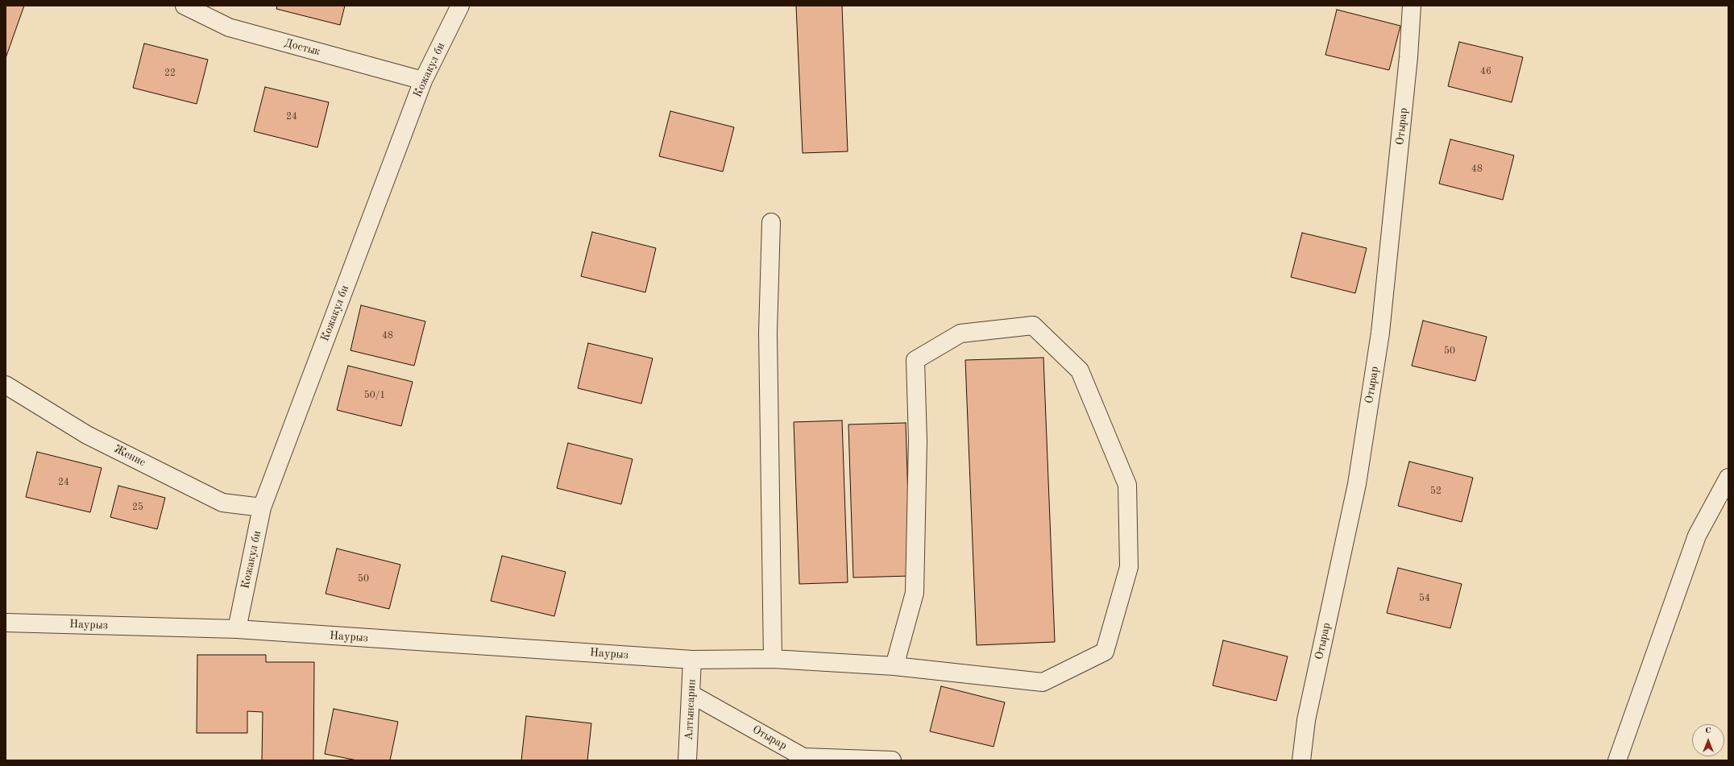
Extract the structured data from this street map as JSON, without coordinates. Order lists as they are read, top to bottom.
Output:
{
  "streets": {
    "street": [
      "Достык",
      "Кожакул би",
      "Отырар",
      "Женис",
      "Наурыз",
      "Алтынсарин"
    ]
  },
  "crossings": [
    ["Достык", "Кожакул би"],
    ["Кожакул би", "Женис"],
    ["Кожакул би", "Наурыз"],
    ["Отырар", "Алтынсарин"],
    ["Наурыз", "Алтынсарин"]
  ],
  "house_numbers": [
    "46",
    "22",
    "24",
    "48",
    "48",
    "50",
    "50/1",
    "24",
    "52",
    "25",
    "50",
    "54"
  ],
  "north": "top"
}
